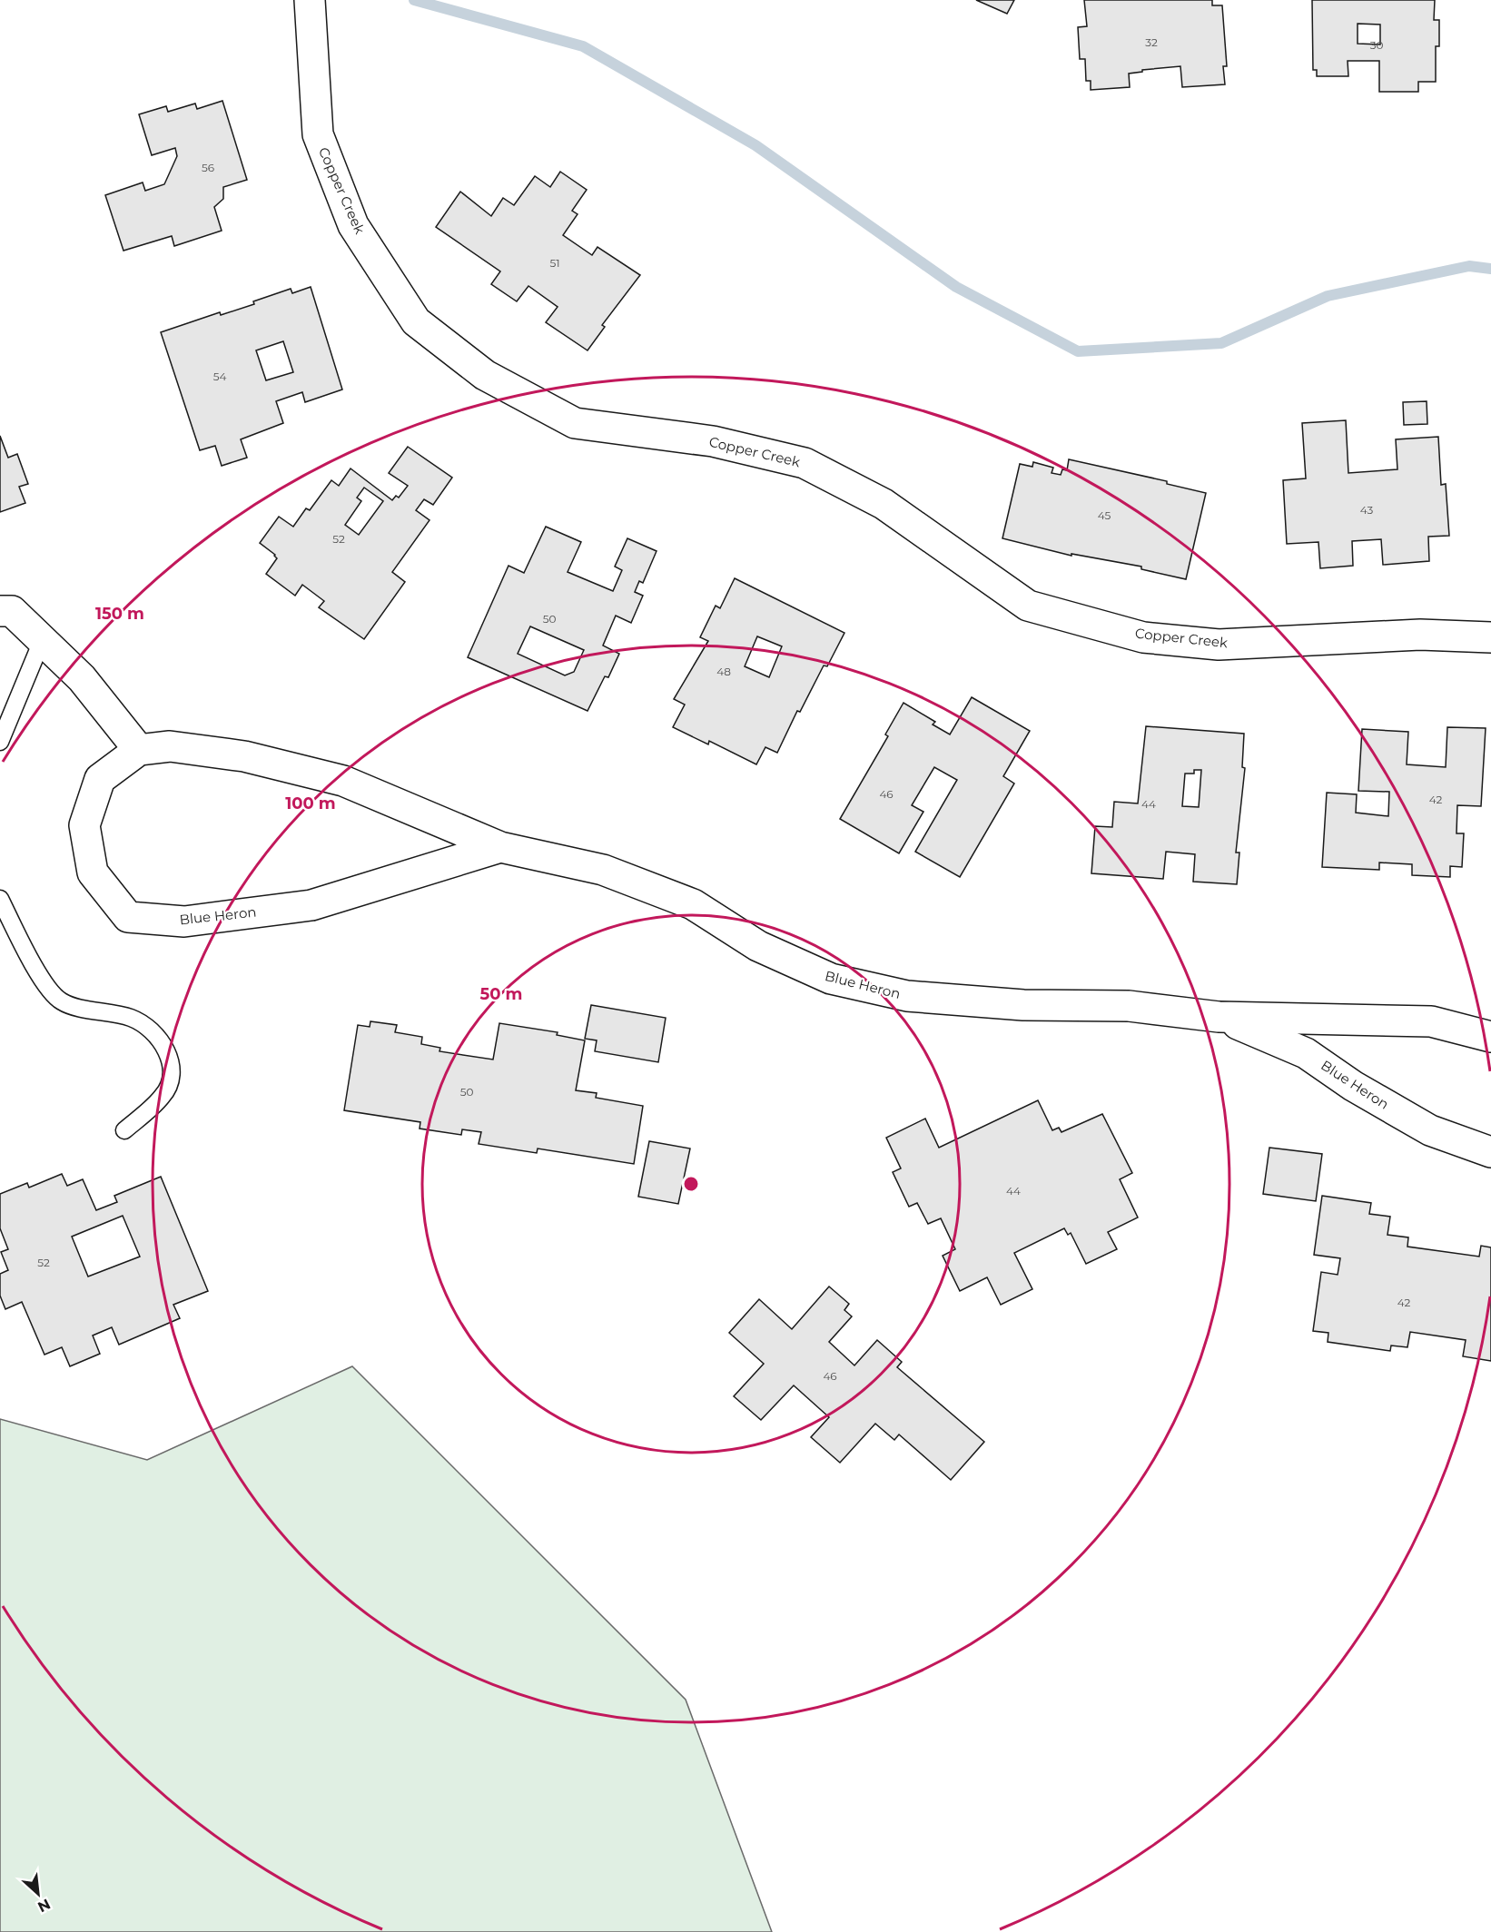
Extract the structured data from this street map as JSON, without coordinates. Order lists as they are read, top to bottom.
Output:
{
  "streets": {
    "street": ["Copper Creek", "Blue Heron"]
  },
  "house_numbers": [
    "32",
    "30",
    "56",
    "51",
    "54",
    "43",
    "45",
    "52",
    "50",
    "48",
    "46",
    "42",
    "44",
    "50",
    "44",
    "52",
    "42",
    "46"
  ],
  "north": "bottom right",
  "rings": ["150 m", "100 m", "50 m"]
}
